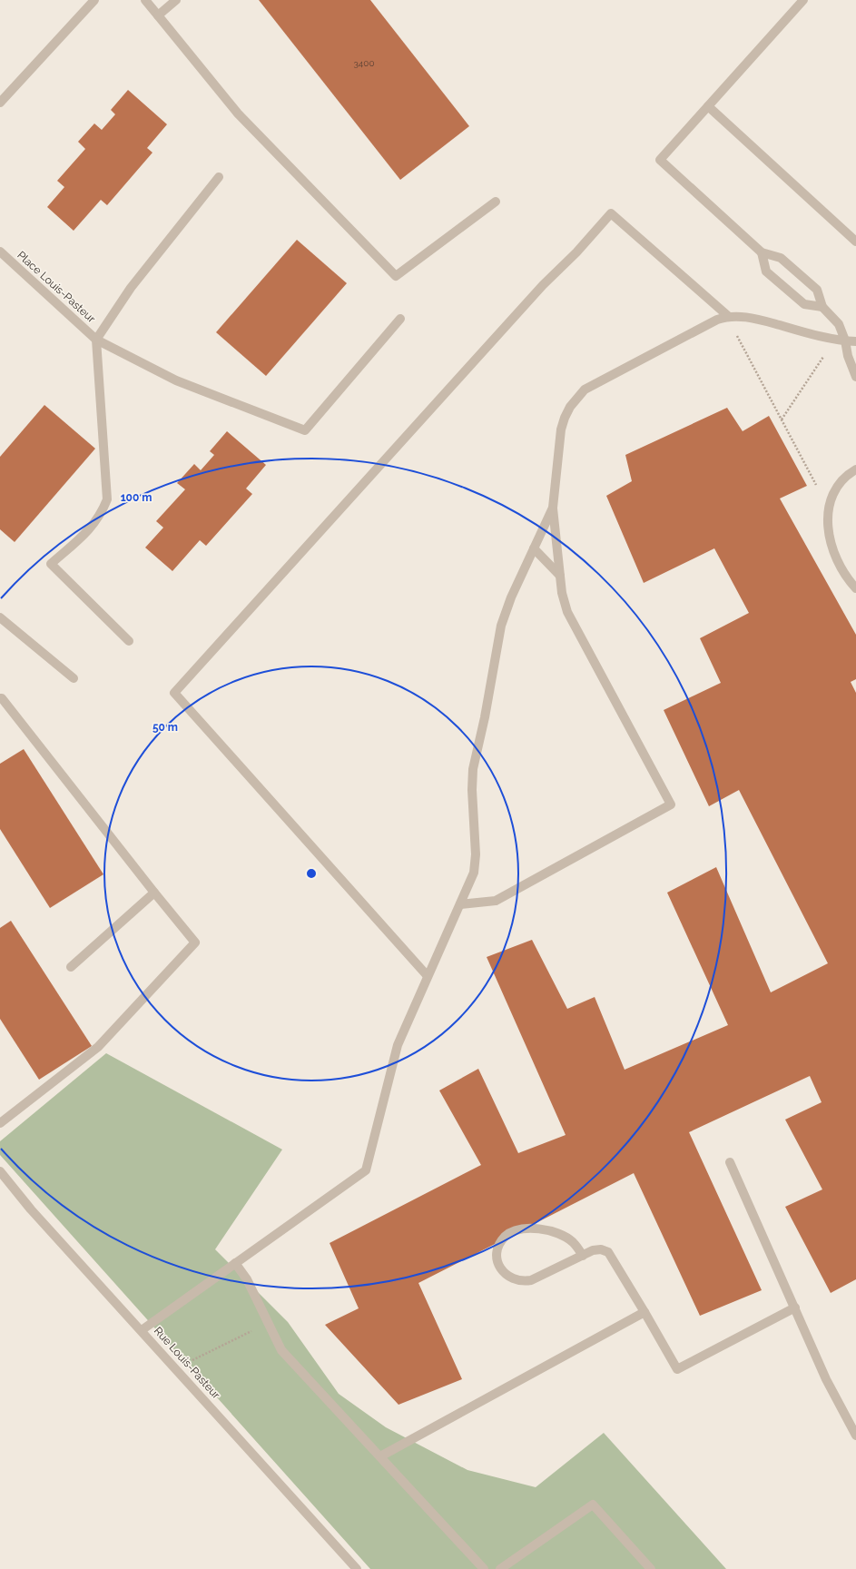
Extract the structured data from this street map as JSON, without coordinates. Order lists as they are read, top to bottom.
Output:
{
  "streets": {
    "street": ["Place Louis-Pasteur", "Rue Louis-Pasteur"]
  },
  "house_numbers": ["3400"],
  "rings": ["100 m", "50 m"]
}
